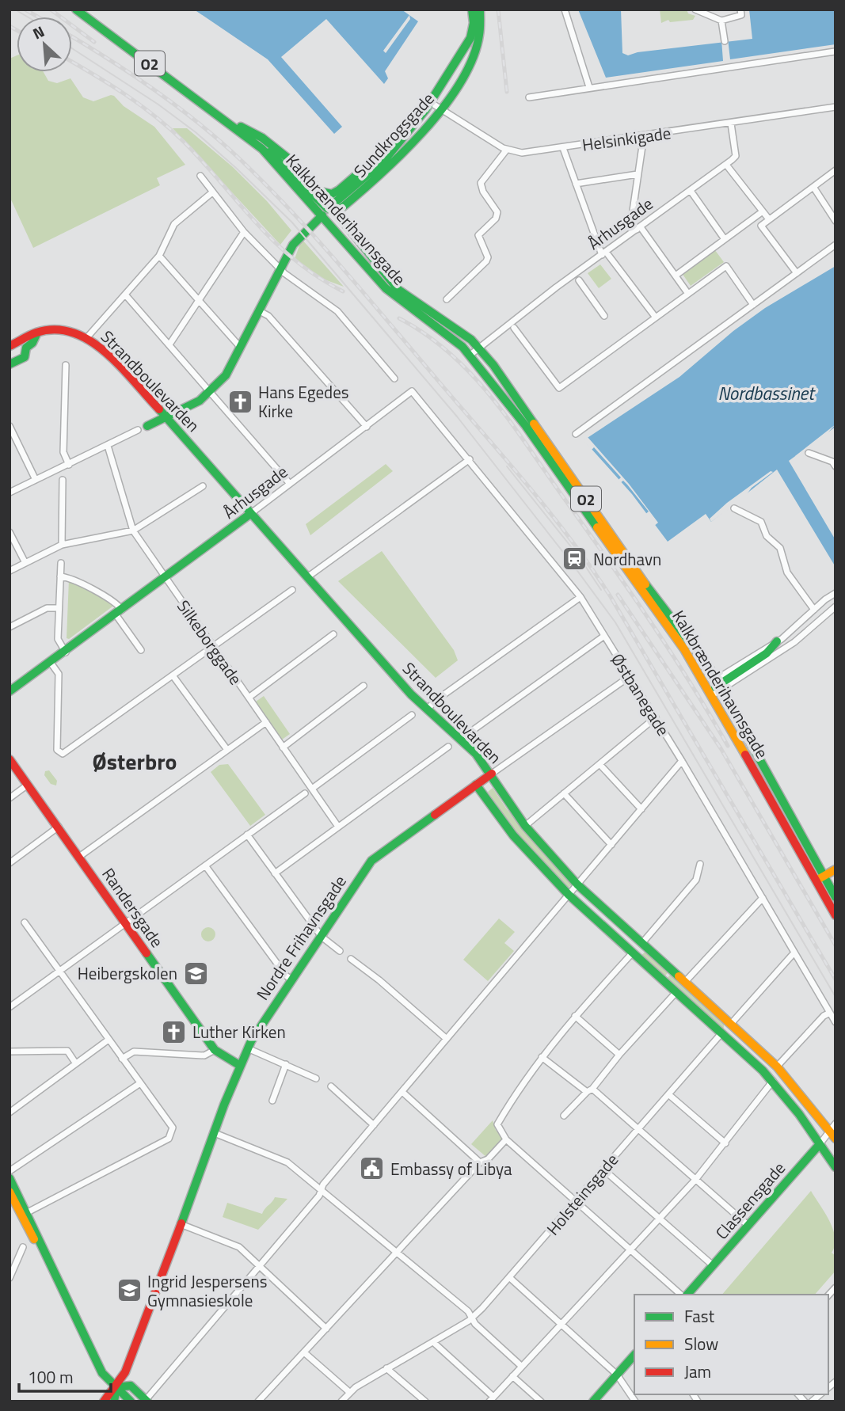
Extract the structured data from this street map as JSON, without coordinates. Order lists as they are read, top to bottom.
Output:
{
  "streets": {
    "street": [
      "O2",
      "Sundkrogsgade",
      "Helsinkigade",
      "Kalkbrænderihavnsgade",
      "Århusgade",
      "Strandboulevarden",
      "Silkeborggade",
      "Østbanegade",
      "Randersgade",
      "Nordre Frihavnsgade",
      "Holsteinsgade",
      "Classensgade"
    ]
  },
  "crossings": [
    ["Sundkrogsgade", "Helsinkigade"],
    ["Sundkrogsgade", "Kalkbrænderihavnsgade"],
    ["Kalkbrænderihavnsgade", "Århusgade"],
    ["Århusgade", "Strandboulevarden"],
    ["Århusgade", "Silkeborggade"],
    ["Århusgade", "Østbanegade"],
    ["Strandboulevarden", "Nordre Frihavnsgade"],
    ["Strandboulevarden", "Holsteinsgade"],
    ["Strandboulevarden", "Classensgade"],
    ["Østbanegade", "Nordre Frihavnsgade"],
    ["Randersgade", "Nordre Frihavnsgade"]
  ],
  "districts": ["Østerbro"],
  "water": ["Nordbassinet"],
  "places": {
    "church": ["Hans Egedes Kirke", "Luther Kirken"],
    "station": ["Nordhavn"],
    "school or university": ["Heibergskolen", "Ingrid Jespersens Gymnasieskole"],
    "public building": ["Embassy of Libya"]
  },
  "legend": ["Fast", "Slow", "Jam"],
  "scale_bar": "100 m",
  "north": "top left"
}
